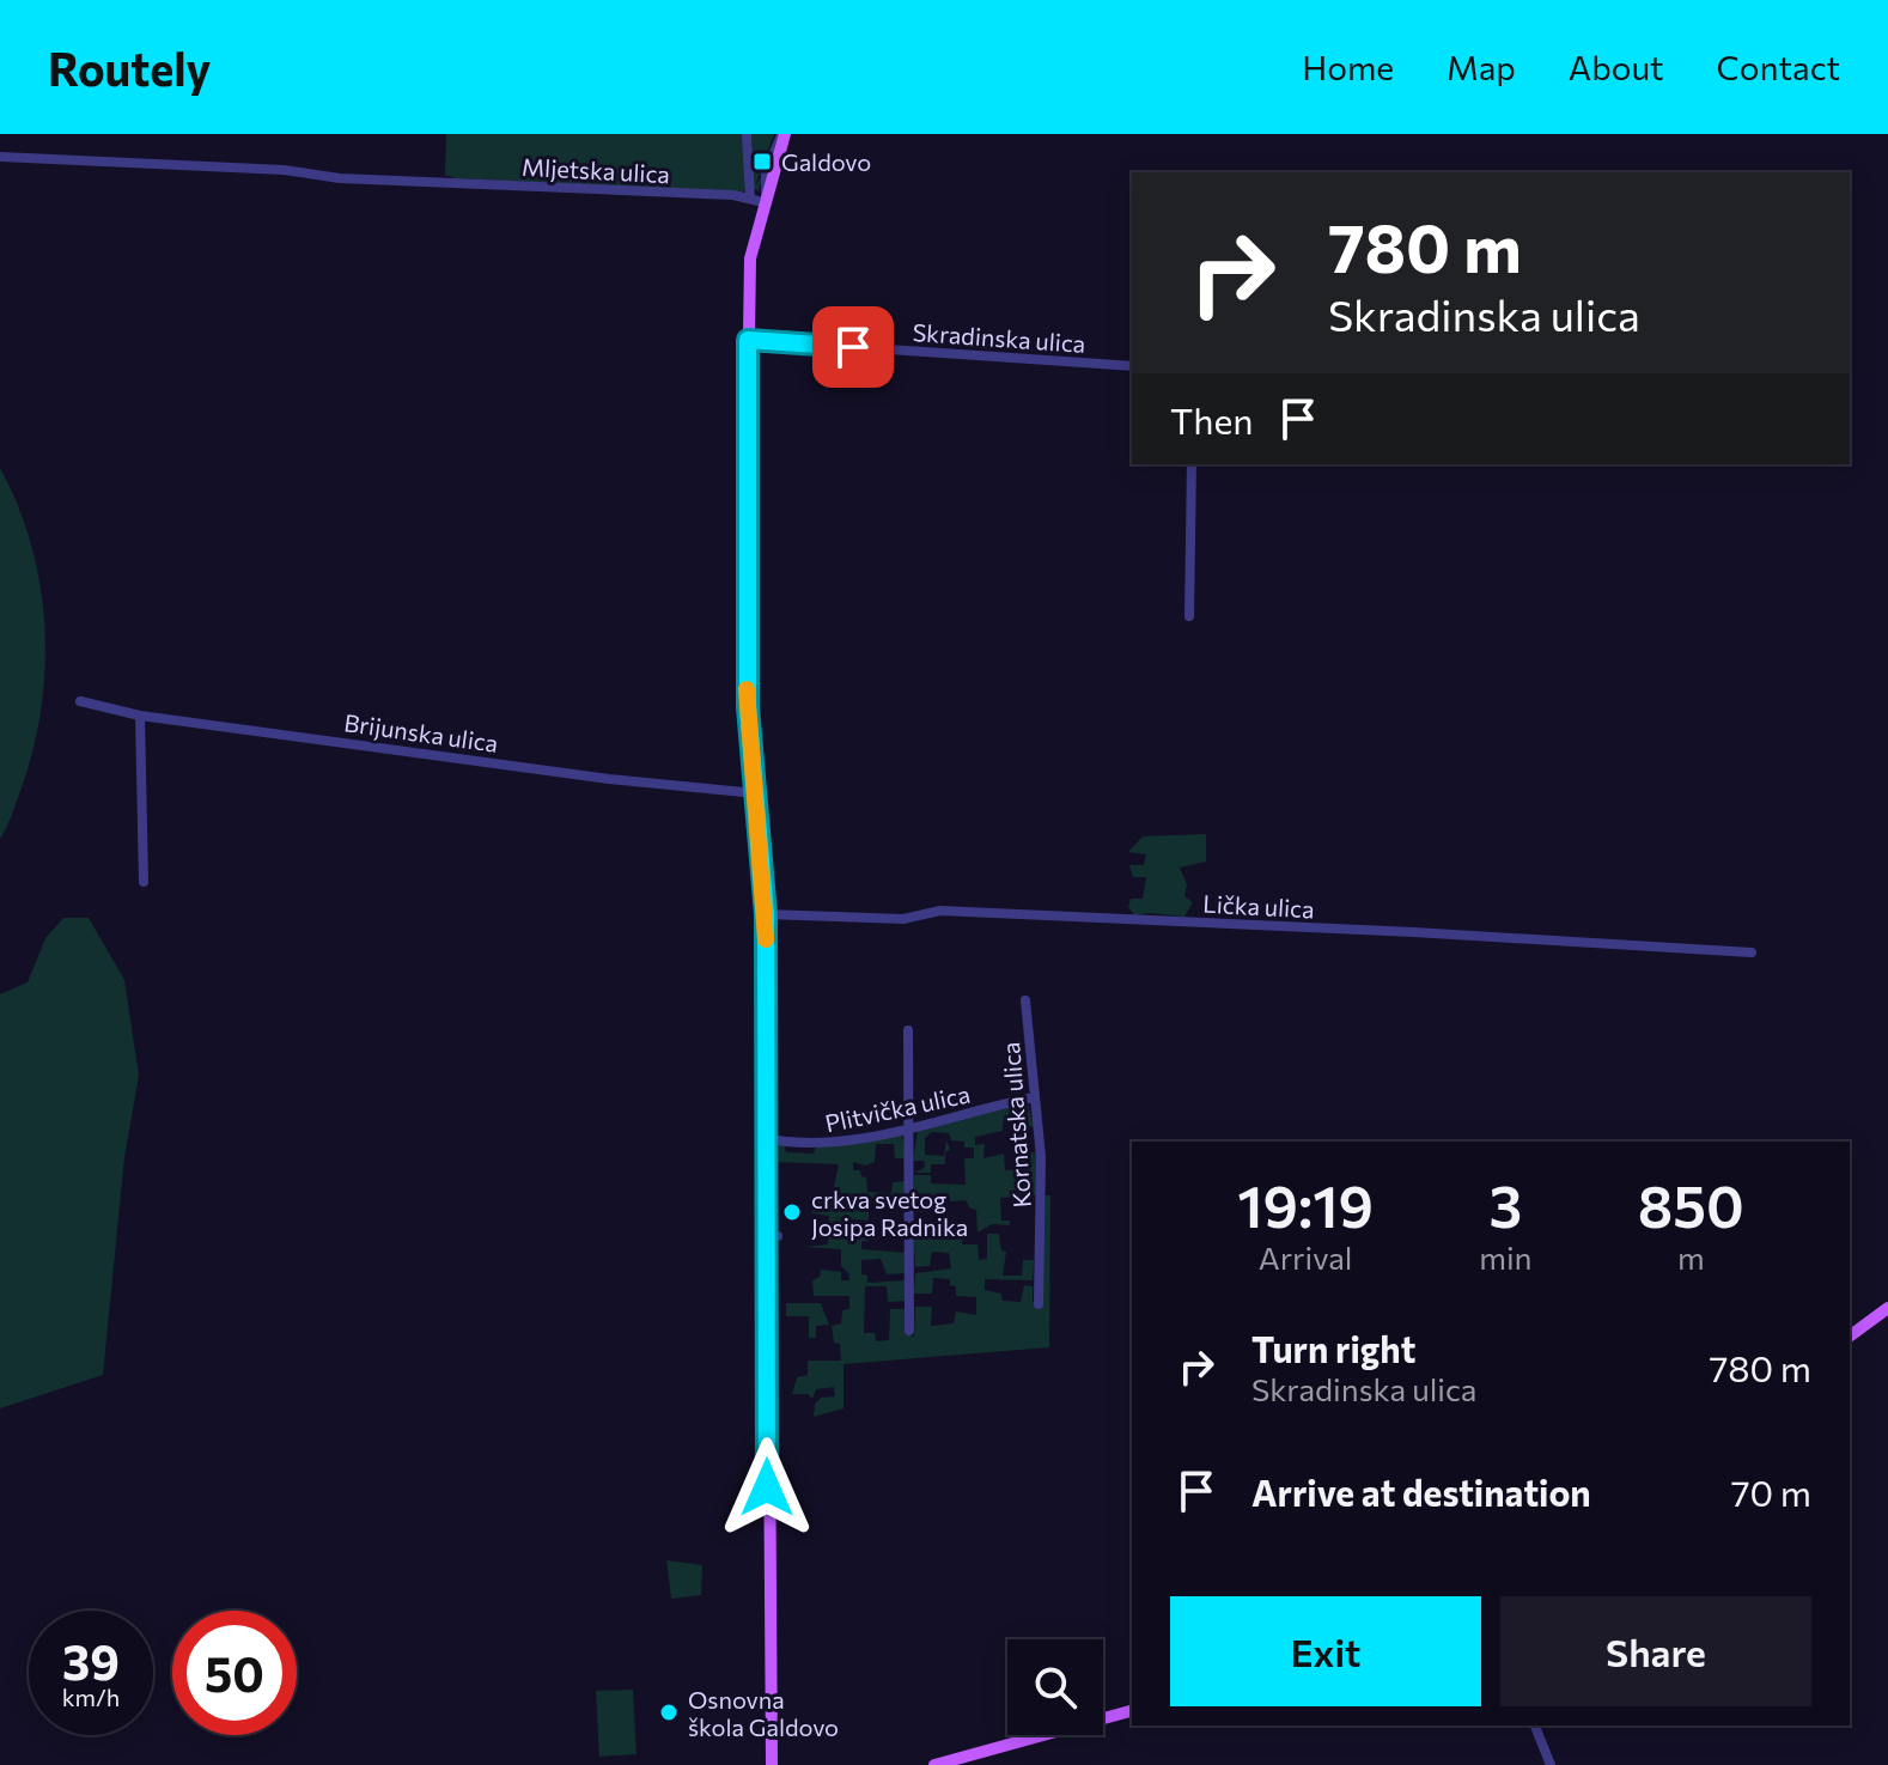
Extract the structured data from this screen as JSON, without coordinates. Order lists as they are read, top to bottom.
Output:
{
  "streets": {
    "street": [
      "Mljetska ulica",
      "Skradinska ulica",
      "Brijunska ulica",
      "Lička ulica",
      "Plitvička ulica",
      "Kornatska ulica"
    ]
  },
  "crossings": [
    ["Plitvička ulica", "Kornatska ulica"]
  ],
  "places": {
    "transit": ["Galdovo"],
    "other": ["crkva svetog Josipa Radnika", "Osnovna škola Galdovo"]
  },
  "page": {
    "header": "Routely",
    "nav": [
      "Home",
      "Map",
      "About",
      "Contact"
    ],
    "turn": ["780 m", "Skradinska ulica"],
    "then": "Then",
    "eta": [
      "19:19",
      "Arrival",
      "3",
      "min",
      "850",
      "m"
    ],
    "list": [
      {
        "name": "Turn right",
        "note": "Skradinska ulica",
        "value": "780 m"
      },
      {
        "name": "Arrive at destination",
        "value": "70 m"
      }
    ],
    "buttons": ["Exit", "Share"],
    "speed": "39 km/h",
    "limit": "50"
  }
}
